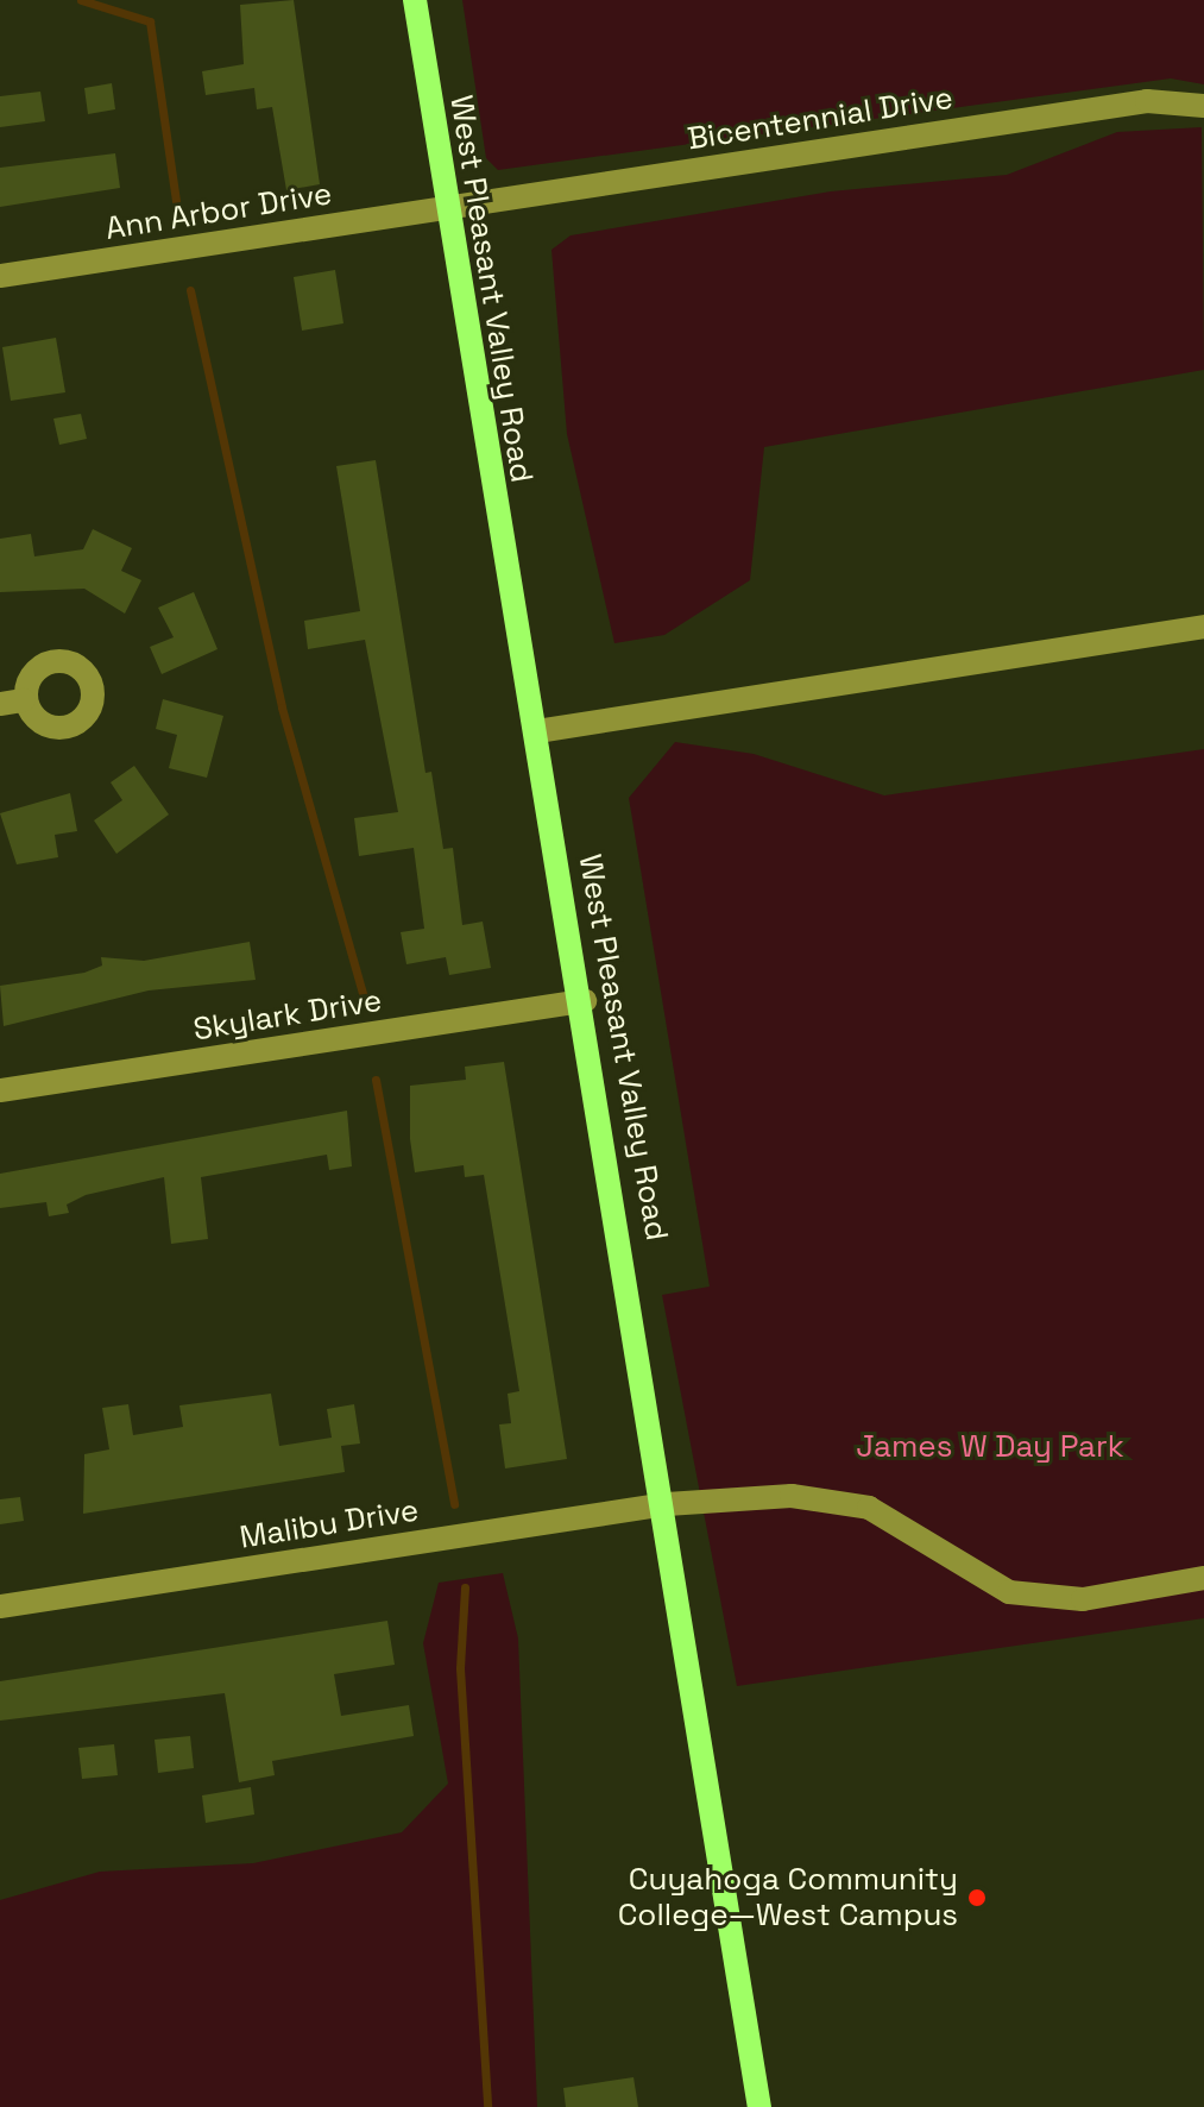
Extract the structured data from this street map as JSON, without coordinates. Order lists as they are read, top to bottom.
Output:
{
  "streets": {
    "main road": ["West Pleasant Valley Road"],
    "street": [
      "Bicentennial Drive",
      "Ann Arbor Drive",
      "Skylark Drive",
      "Malibu Drive"
    ]
  },
  "crossings": [
    ["Bicentennial Drive", "Ann Arbor Drive"],
    ["Bicentennial Drive", "West Pleasant Valley Road"],
    ["Ann Arbor Drive", "West Pleasant Valley Road"],
    ["West Pleasant Valley Road", "Skylark Drive"],
    ["West Pleasant Valley Road", "Malibu Drive"]
  ],
  "parks": ["James W Day Park"],
  "places": ["Cuyahoga Community College—West Campus"]
}
